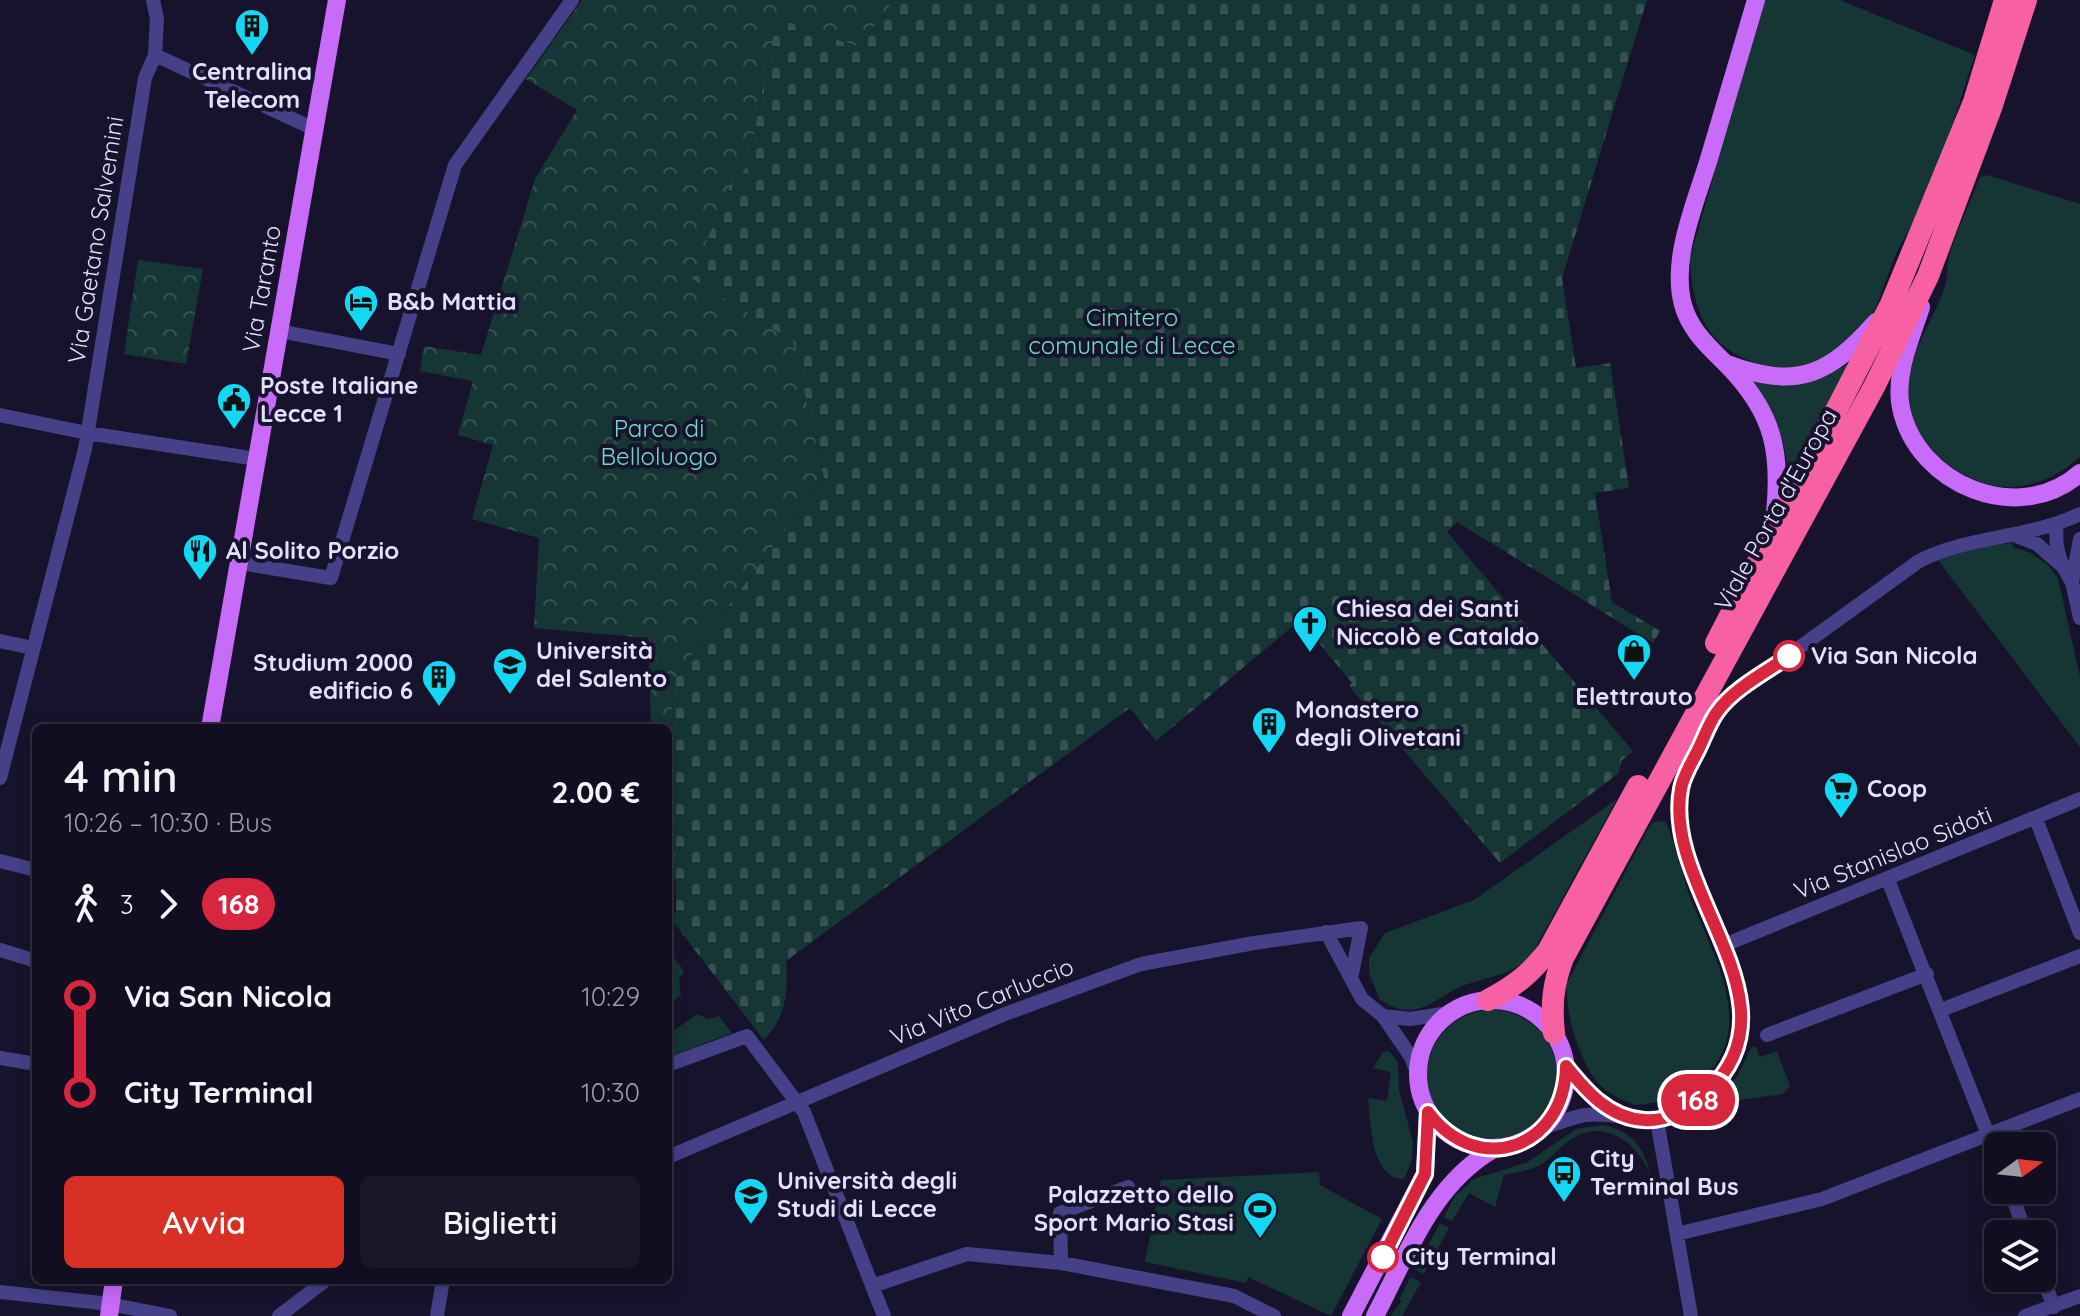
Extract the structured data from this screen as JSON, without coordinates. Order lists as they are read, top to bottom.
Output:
{
  "streets": {
    "highway": ["Viale Porta d'Europa"],
    "main road": ["Via Taranto"],
    "street": ["Via Gaetano Salvemini", "Via Stanislao Sidoti", "Via Vito Carluccio"]
  },
  "parks": ["Cimitero comunale di Lecce", "Parco di Belloluogo"],
  "places": {
    "building": ["Centralina Telecom", "Studium 2000 edificio 6", "Monastero degli Olivetani"],
    "hotel": ["B&b Mattia"],
    "public building": ["Poste Italiane Lecce 1"],
    "restaurant": ["Al Solito Porzio"],
    "church": ["Chiesa dei Santi Niccolò e Cataldo"],
    "other": ["Via San Nicola", "City Terminal"],
    "shop": ["Elettrauto"],
    "school or university": ["Università del Salento", "Università degli Studi di Lecce"],
    "supermarket": ["Coop"],
    "bus stop": ["City Terminal Bus"],
    "sports": ["Palazzetto dello Sport Mario Stasi"]
  },
  "lines": ["bus line 168"],
  "north": "right",
  "page": {
    "on_map": "168",
    "heading": ["4 min", "10:26 – 10:30 · Bus", "2.00 €"],
    "legs": ["3", "168"],
    "list": [
      {
        "name": "Via San Nicola",
        "value": "10:29"
      },
      {
        "name": "City Terminal",
        "value": "10:30"
      }
    ],
    "buttons": ["Avvia", "Biglietti"]
  }
}
